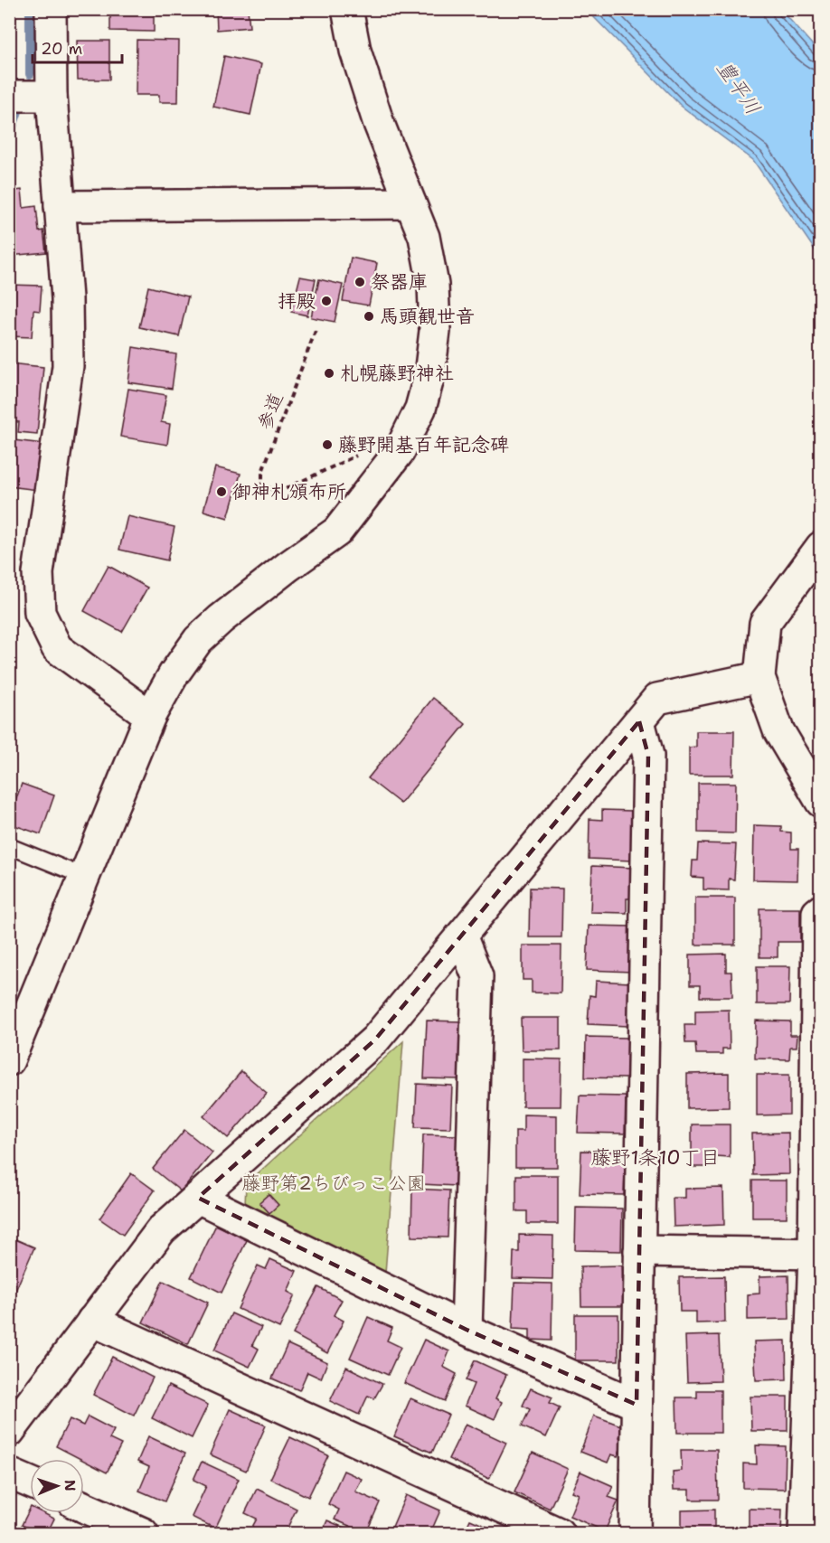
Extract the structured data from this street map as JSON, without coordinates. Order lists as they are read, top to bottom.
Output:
{
  "streets": {
    "path": ["参道"]
  },
  "districts": ["藤野1条10丁目"],
  "water": ["豊平川"],
  "parks": ["藤野第2ちびっこ公園"],
  "places": [
    "祭器庫",
    "拝殿",
    "馬頭観世音",
    "札幌藤野神社",
    "藤野開基百年記念碑",
    "御神札頒布所"
  ],
  "scale_bar": "20 m",
  "north": "right"
}
